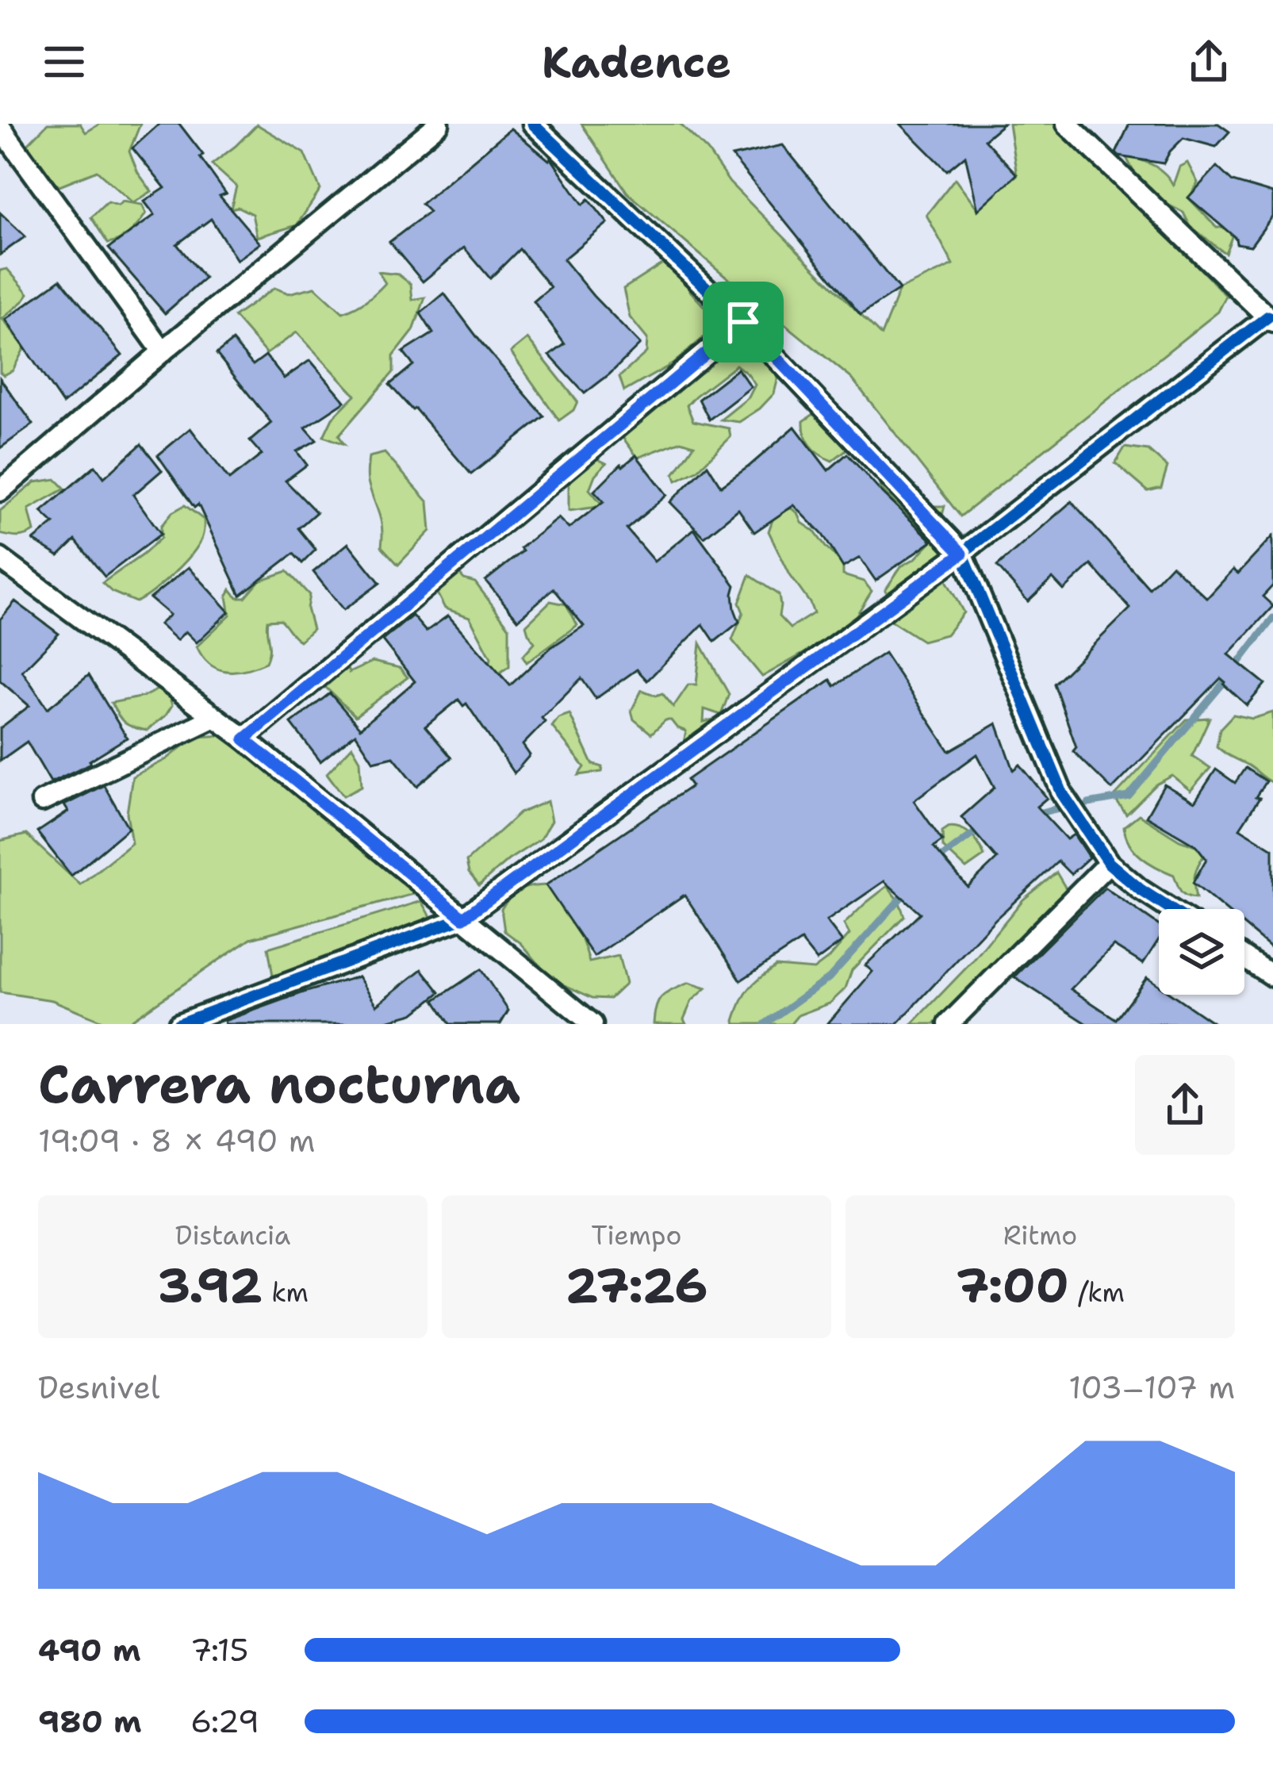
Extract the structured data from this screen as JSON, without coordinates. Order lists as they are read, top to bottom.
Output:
{
  "page": {
    "header": "Kadence",
    "heading": ["Carrera nocturna", "19:09 · 8 × 490 m"],
    "stats": [
      ["Distancia", "3.92 km"],
      ["Tiempo", "27:26"],
      ["Ritmo", "7:00 /km"]
    ],
    "chart": ["Desnivel", "103–107 m"],
    "list": [
      {
        "name": "490 m",
        "note": "7:15"
      },
      {
        "name": "980 m",
        "note": "6:29"
      }
    ]
  }
}
